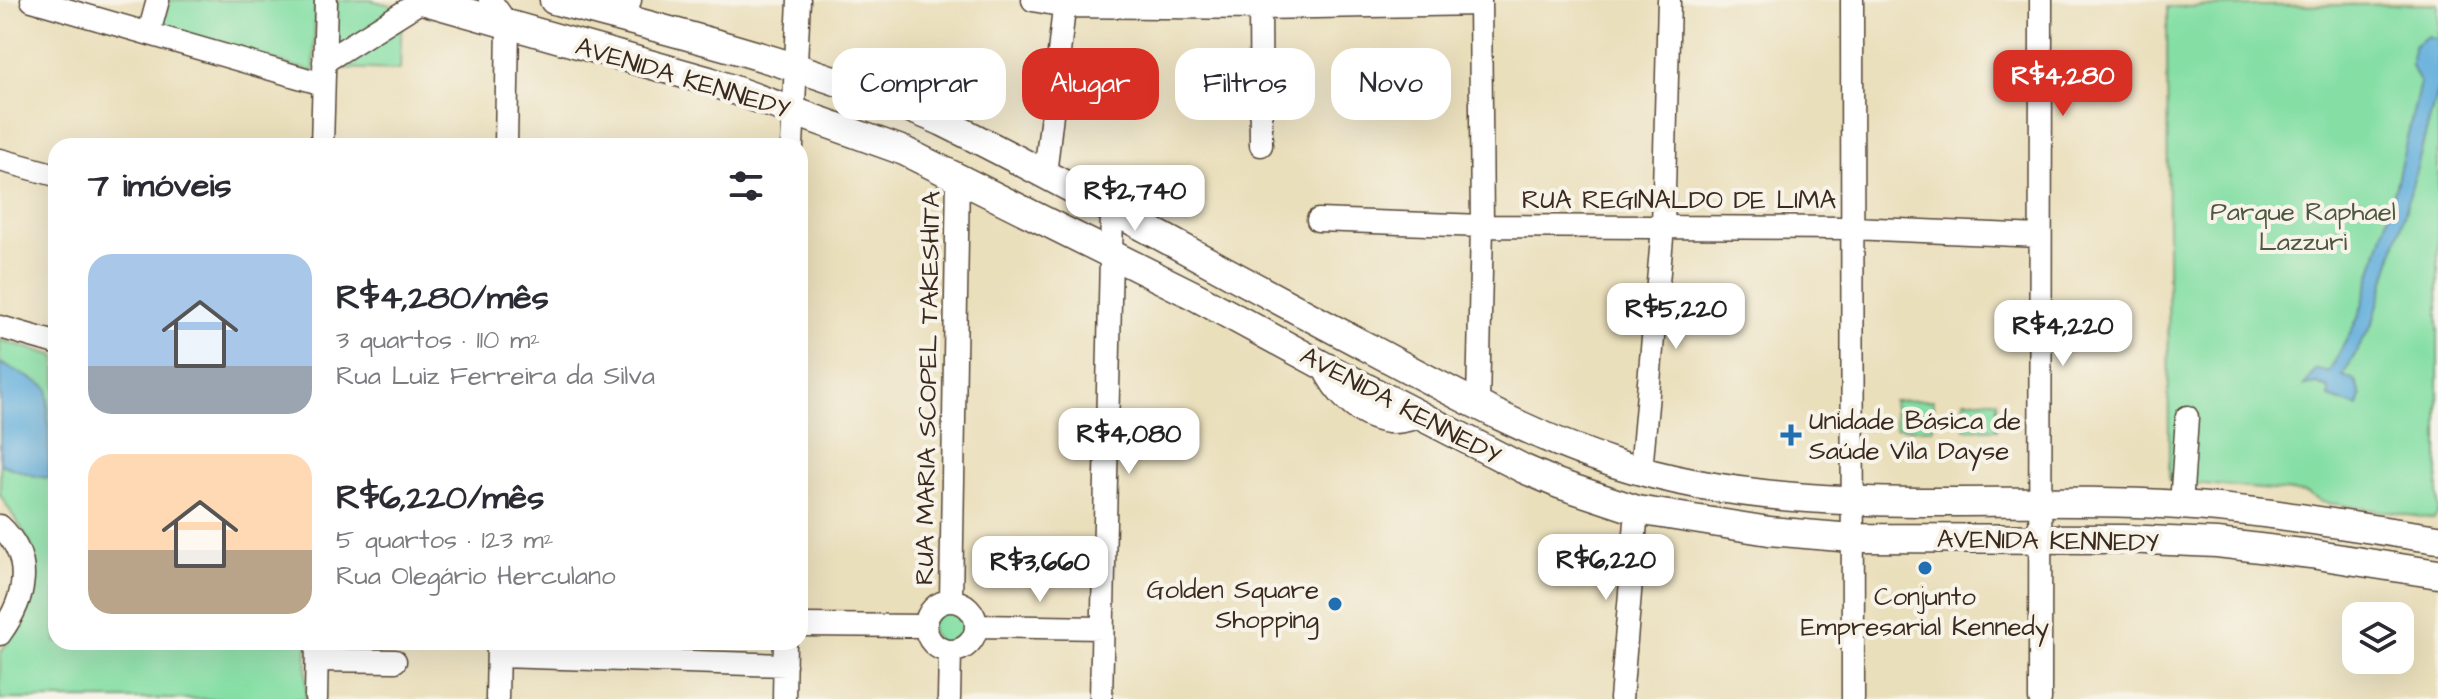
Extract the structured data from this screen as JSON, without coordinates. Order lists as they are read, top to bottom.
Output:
{
  "streets": {
    "main road": ["AVENIDA KENNEDY"],
    "street": ["RUA REGINALDO DE LIMA", "RUA MARIA SCOPEL TAKESHITA"]
  },
  "crossings": [
    ["AVENIDA KENNEDY", "RUA MARIA SCOPEL TAKESHITA"]
  ],
  "parks": ["Parque Raphael Lazzuri"],
  "places": {
    "health": ["Unidade Básica de Saúde Vila Dayse"],
    "other": ["Conjunto Empresarial Kennedy", "Golden Square Shopping"]
  },
  "page": {
    "chip": [
      "Comprar",
      "Alugar",
      "Filtros",
      "Novo"
    ],
    "price": [
      "R$4,280",
      "R$2,740",
      "R$5,220",
      "R$4,220",
      "R$4,080",
      "R$6,220",
      "R$3,660"
    ],
    "heading": "7 imóveis",
    "list": [
      {
        "name": "R$4,280/mês",
        "note": "3 quartos · 110 m² · Rua Luiz Ferreira da Silva"
      },
      {
        "name": "R$6,220/mês",
        "note": "5 quartos · 123 m² · Rua Olegário Herculano"
      }
    ]
  }
}
